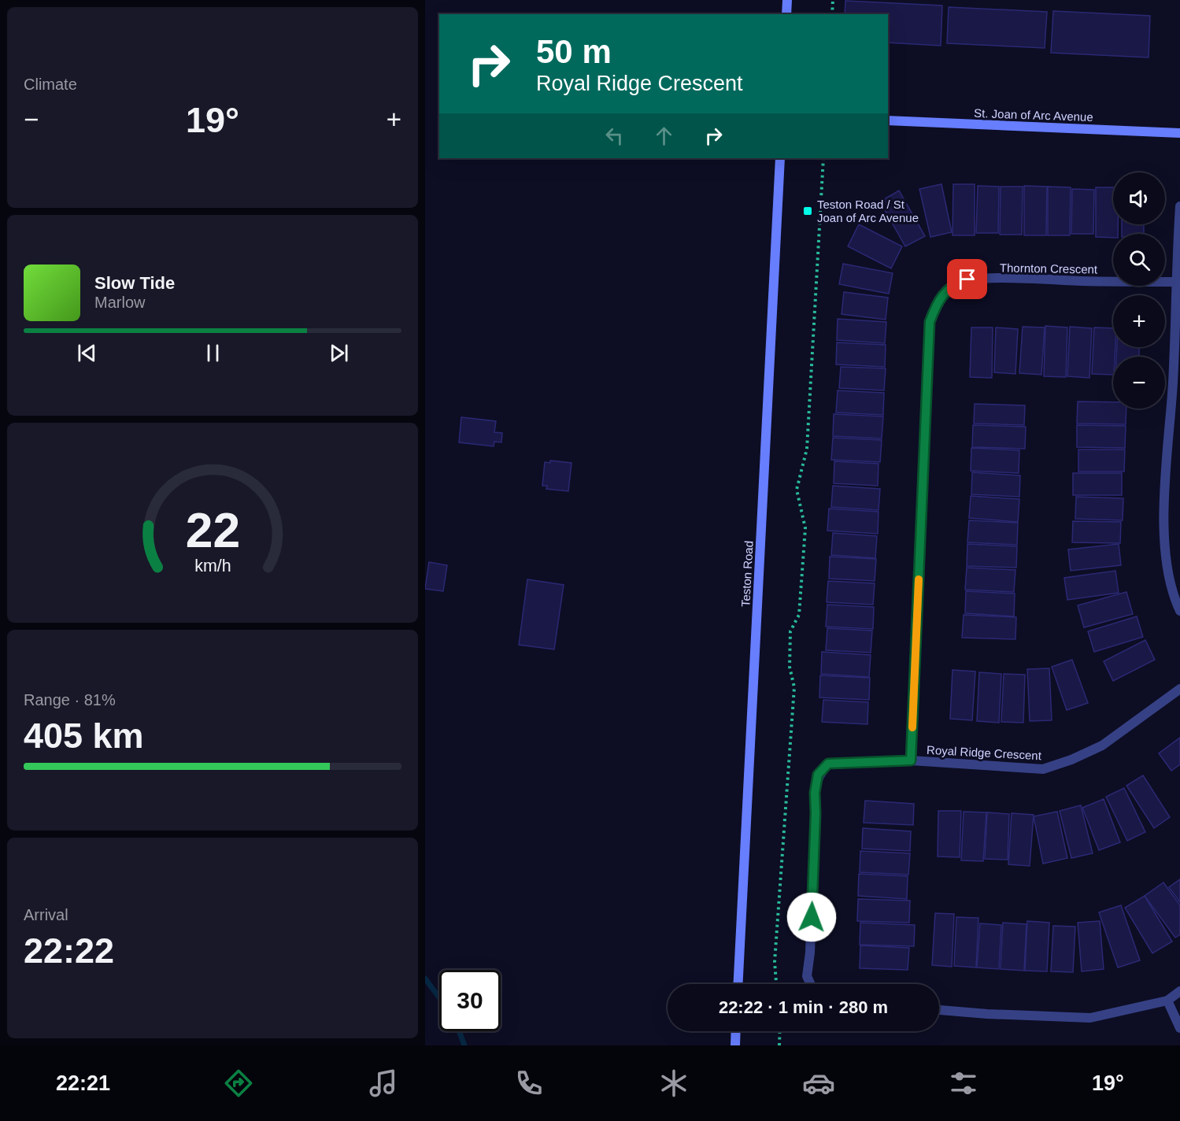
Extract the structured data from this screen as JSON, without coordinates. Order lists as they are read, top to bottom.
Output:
{
  "streets": {
    "main road": ["St. Joan of Arc Avenue", "Teston Road"],
    "street": ["Thornton Crescent", "Royal Ridge Crescent"]
  },
  "crossings": [
    ["Thornton Crescent", "Royal Ridge Crescent"]
  ],
  "places": {
    "transit": ["Teston Road / St Joan of Arc Avenue"]
  },
  "page": {
    "tile": [
      "Climate",
      ["Range · 81%", "405 km"],
      ["Arrival", "22:22"]
    ],
    "turn": ["50 m", "Royal Ridge Crescent"],
    "heat": ["−", "19°", "+"],
    "map_buttons": ["+", "−"],
    "song": ["Slow Tide", "Marlow"],
    "limit": "30",
    "trip": "22:22 · 1 min · 280 m",
    "tabs": ["22:21", "19°"],
    "gauge": ["22", "km/h"]
  }
}
